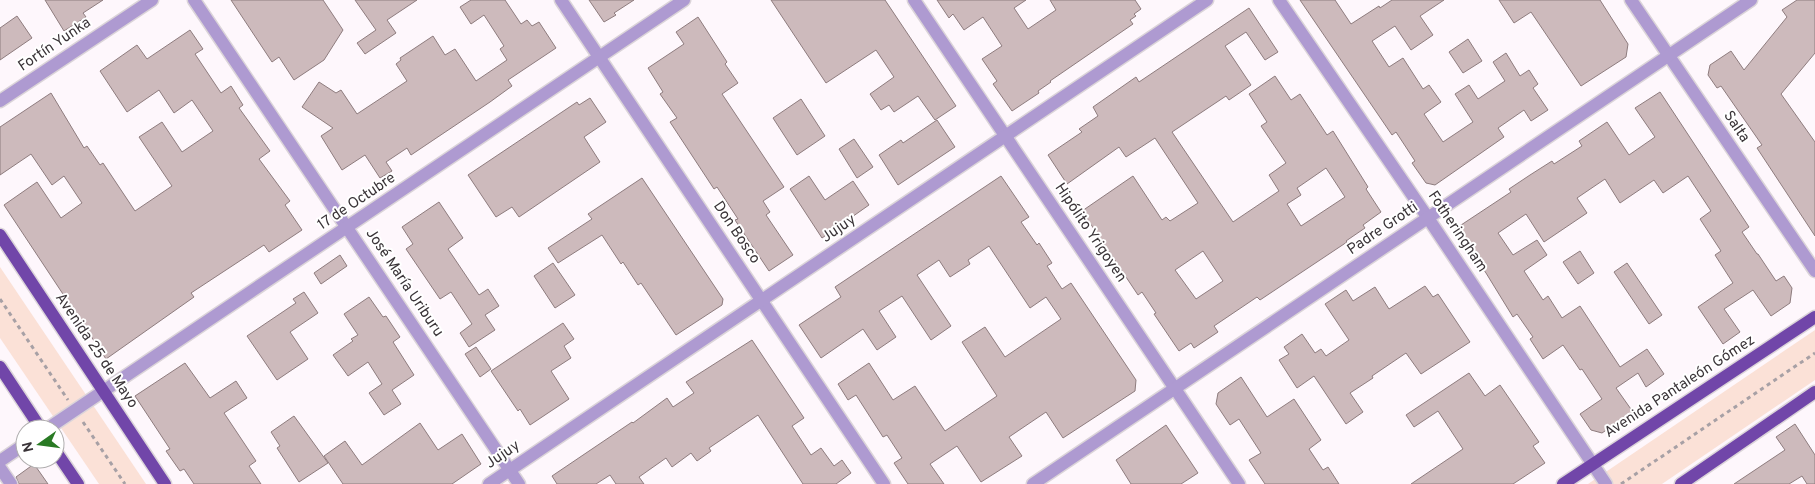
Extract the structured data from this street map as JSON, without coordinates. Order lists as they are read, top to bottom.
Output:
{
  "streets": {
    "main road": ["Avenida 25 de Mayo", "Avenida Pantaleón Gómez"],
    "street": [
      "Fortín Yunka",
      "Salta",
      "17 de Octubre",
      "Jujuy",
      "Padre Grotti",
      "Fotheringham",
      "Don Bosco",
      "Hipólito Yrigoyen",
      "José María Uriburu"
    ]
  },
  "crossings": [
    ["Salta", "Padre Grotti"],
    ["17 de Octubre", "Don Bosco"],
    ["17 de Octubre", "José María Uriburu"],
    ["17 de Octubre", "Avenida 25 de Mayo"],
    ["Jujuy", "Don Bosco"],
    ["Jujuy", "Hipólito Yrigoyen"],
    ["Jujuy", "José María Uriburu"],
    ["Padre Grotti", "Fotheringham"],
    ["Padre Grotti", "Hipólito Yrigoyen"],
    ["Fotheringham", "Avenida Pantaleón Gómez"]
  ],
  "north": "left"
}
